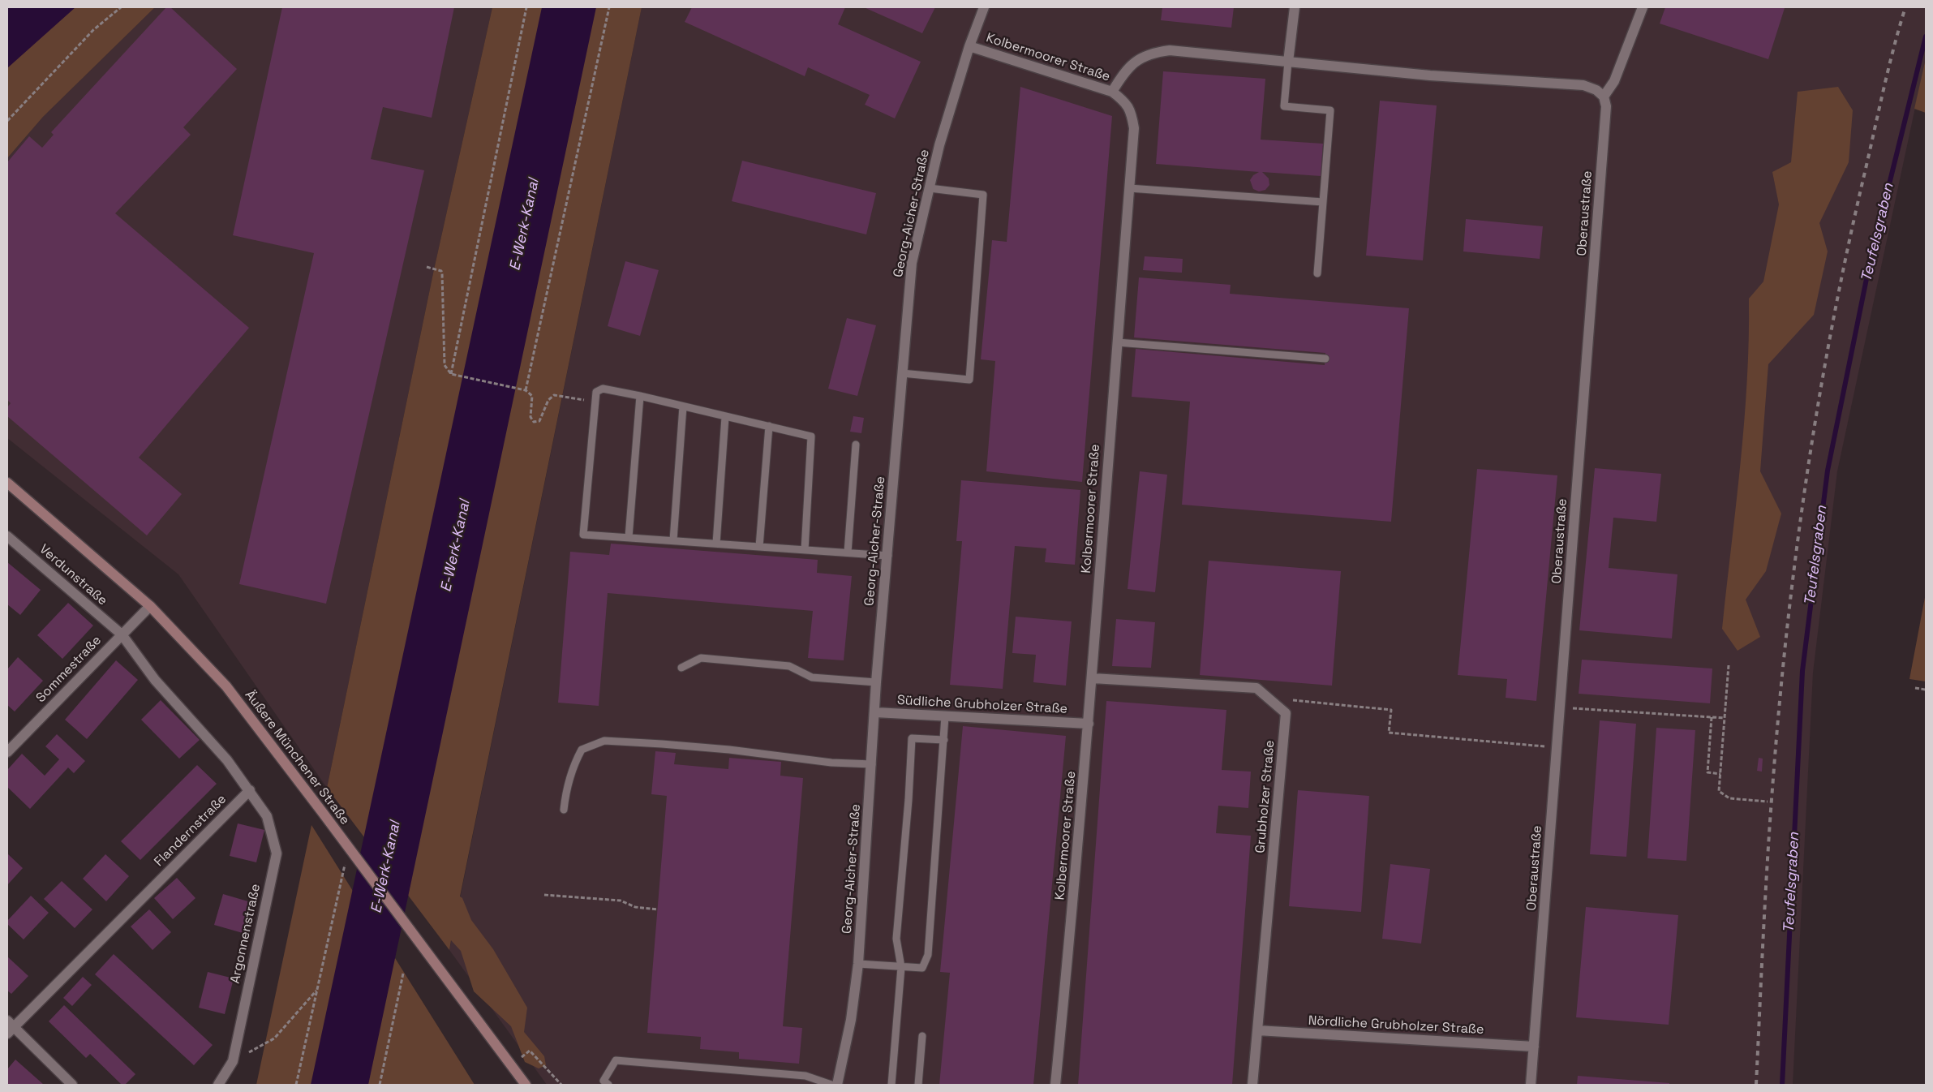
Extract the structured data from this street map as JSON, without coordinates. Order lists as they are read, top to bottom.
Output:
{
  "streets": {
    "main road": ["Äußere Münchener Straße"],
    "street": [
      "Kolbermoorer Straße",
      "Georg-Aicher-Straße",
      "Oberaustraße",
      "Verdunstraße",
      "Sommestraße",
      "Südliche Grubholzer Straße",
      "Grubholzer Straße",
      "Flandernstraße",
      "Argonnenstraße",
      "Nördliche Grubholzer Straße"
    ]
  },
  "crossings": [
    ["Kolbermoorer Straße", "Georg-Aicher-Straße"],
    ["Kolbermoorer Straße", "Südliche Grubholzer Straße"],
    ["Kolbermoorer Straße", "Grubholzer Straße"],
    ["Georg-Aicher-Straße", "Südliche Grubholzer Straße"],
    ["Oberaustraße", "Nördliche Grubholzer Straße"],
    ["Verdunstraße", "Sommestraße"],
    ["Sommestraße", "Äußere Münchener Straße"],
    ["Grubholzer Straße", "Nördliche Grubholzer Straße"],
    ["Flandernstraße", "Argonnenstraße"]
  ],
  "water": ["E-Werk-Kanal", "Teufelsgraben"]
}
